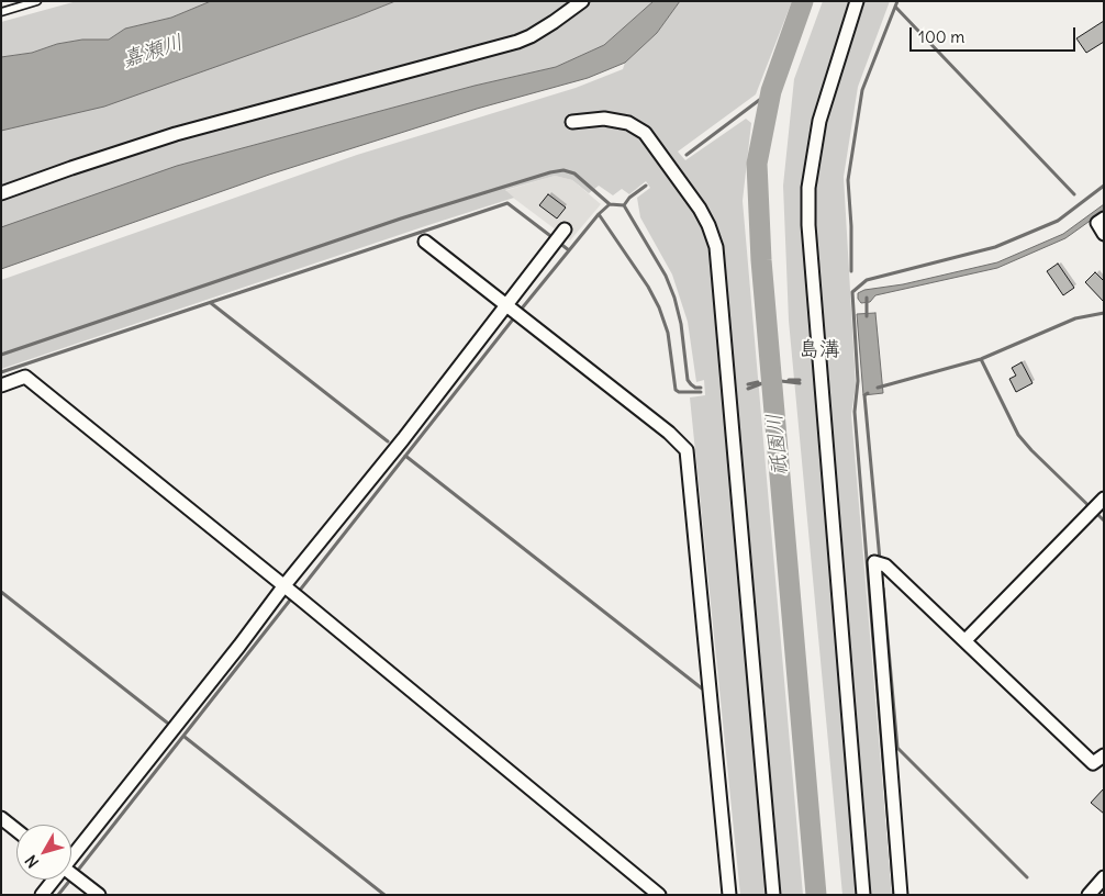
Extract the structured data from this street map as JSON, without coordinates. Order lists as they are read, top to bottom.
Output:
{
  "districts": ["島溝"],
  "water": ["嘉瀬川", "祇園川"],
  "scale_bar": "100 m",
  "north": "bottom left"
}
